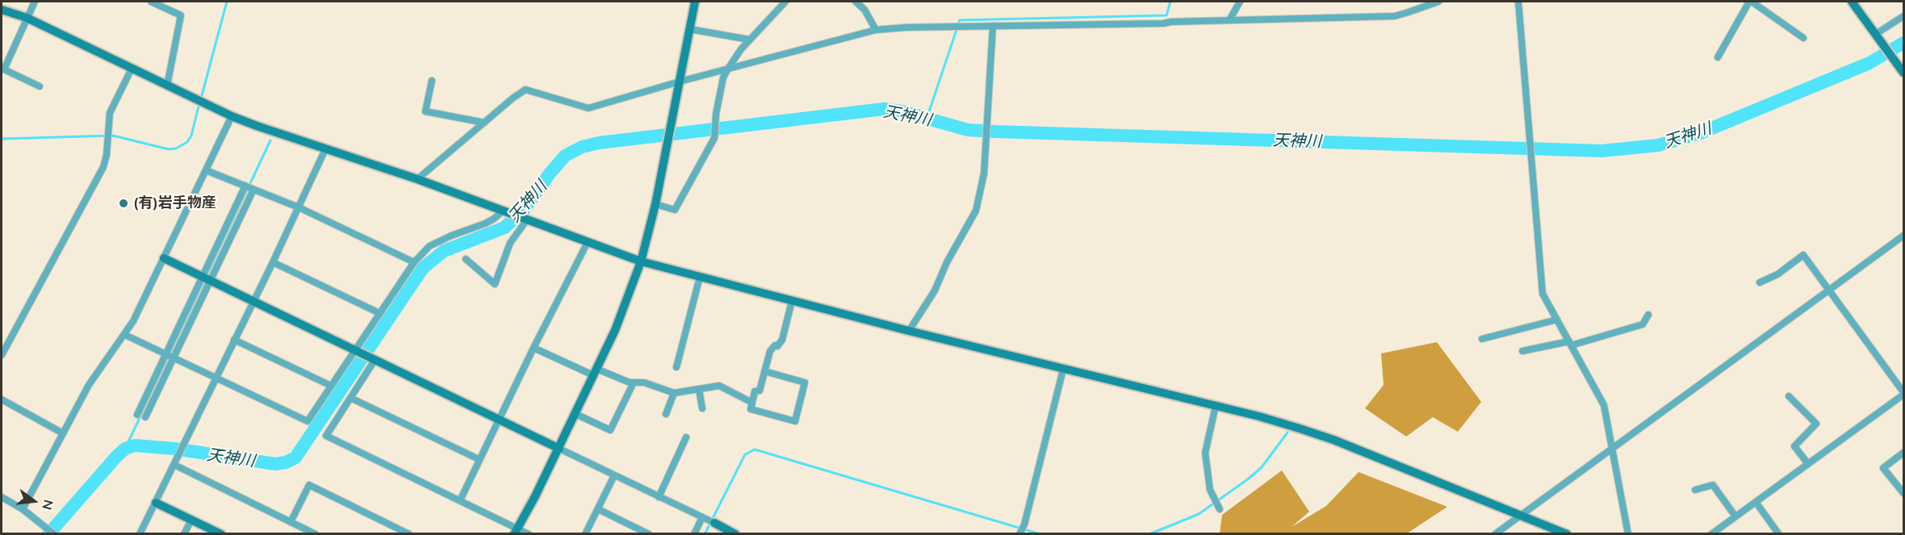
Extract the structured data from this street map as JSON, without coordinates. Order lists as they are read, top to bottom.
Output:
{
  "water": ["天神川"],
  "places": ["(有)岩手物産"],
  "north": "right"
}
